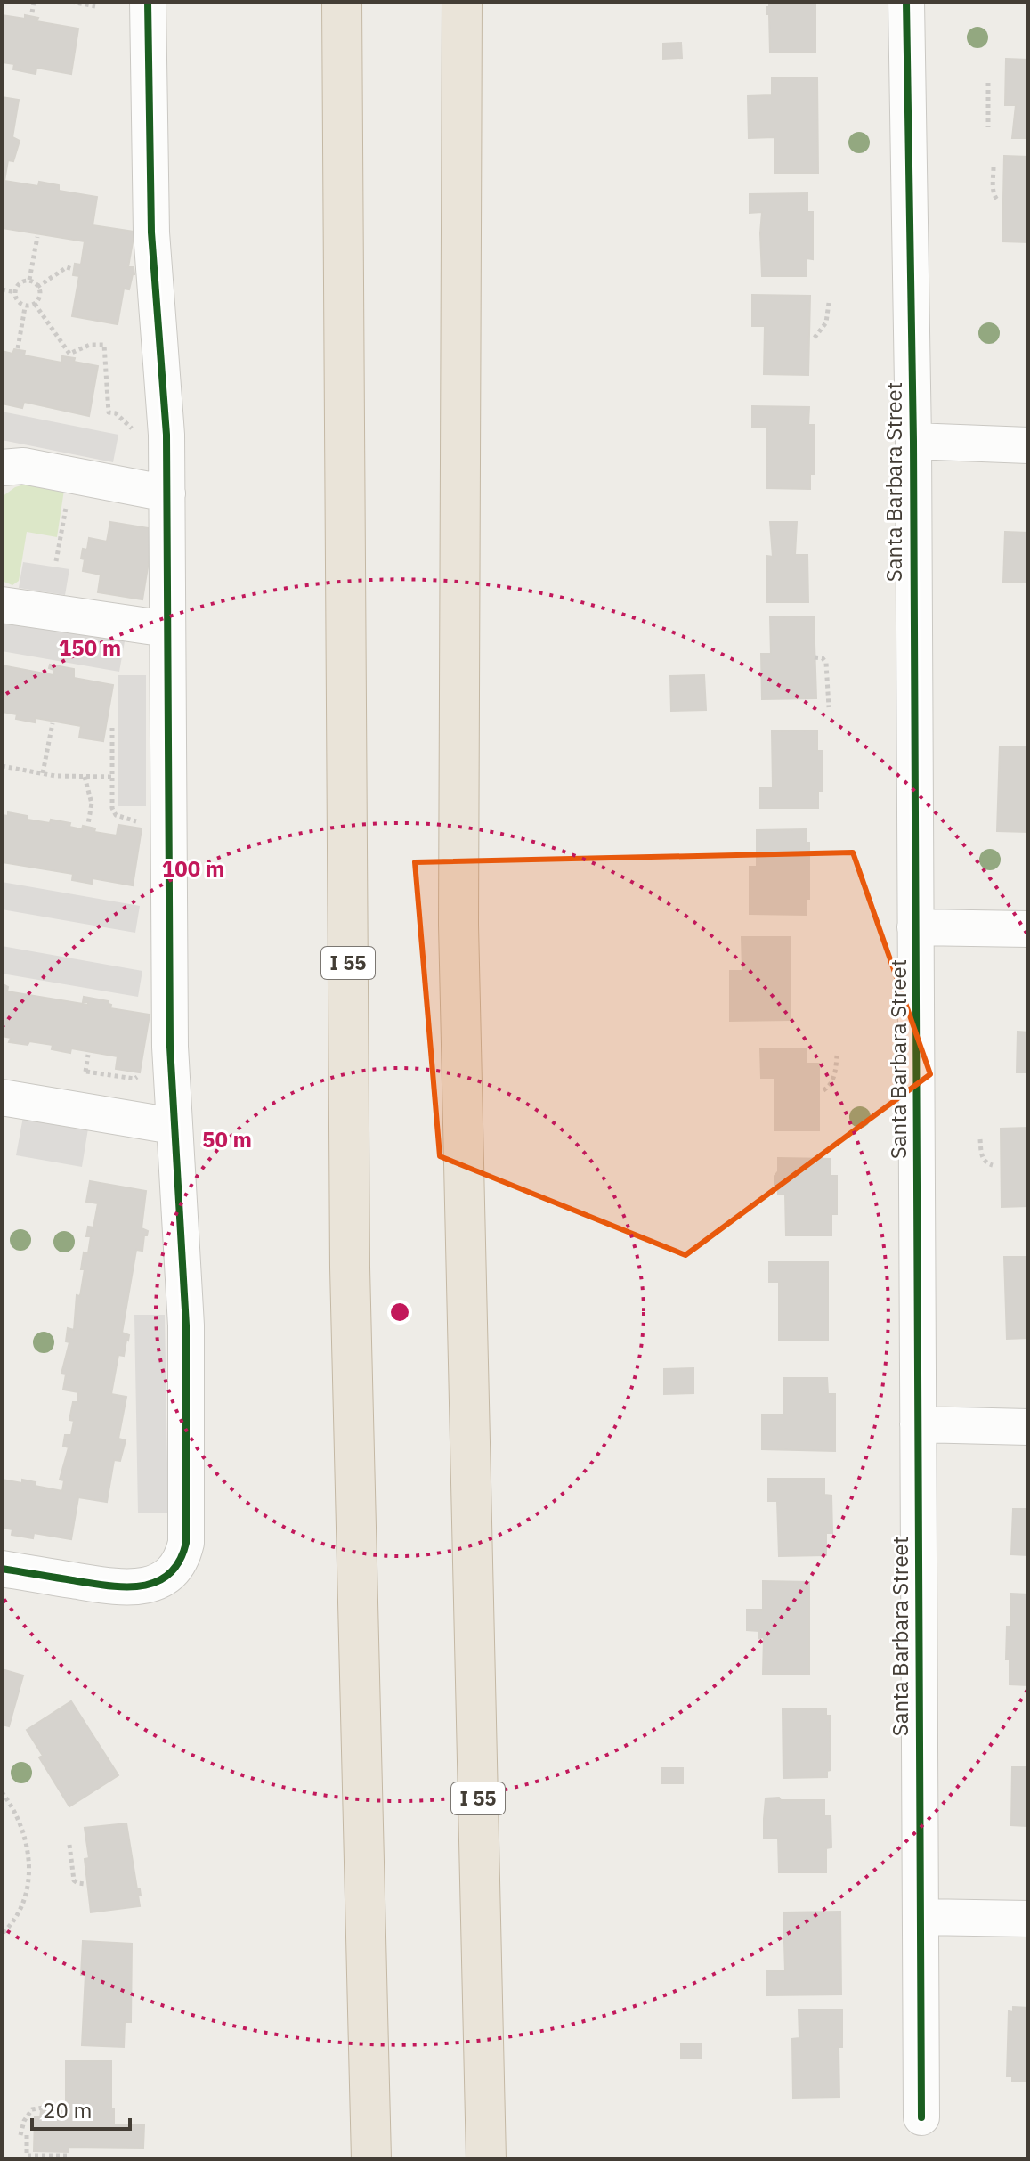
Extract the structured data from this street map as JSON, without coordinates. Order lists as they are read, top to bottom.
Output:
{
  "streets": {
    "highway": ["I 55"],
    "street": ["Santa Barbara Street"]
  },
  "scale_bar": "20 m",
  "rings": ["150 m", "100 m", "50 m"]
}
